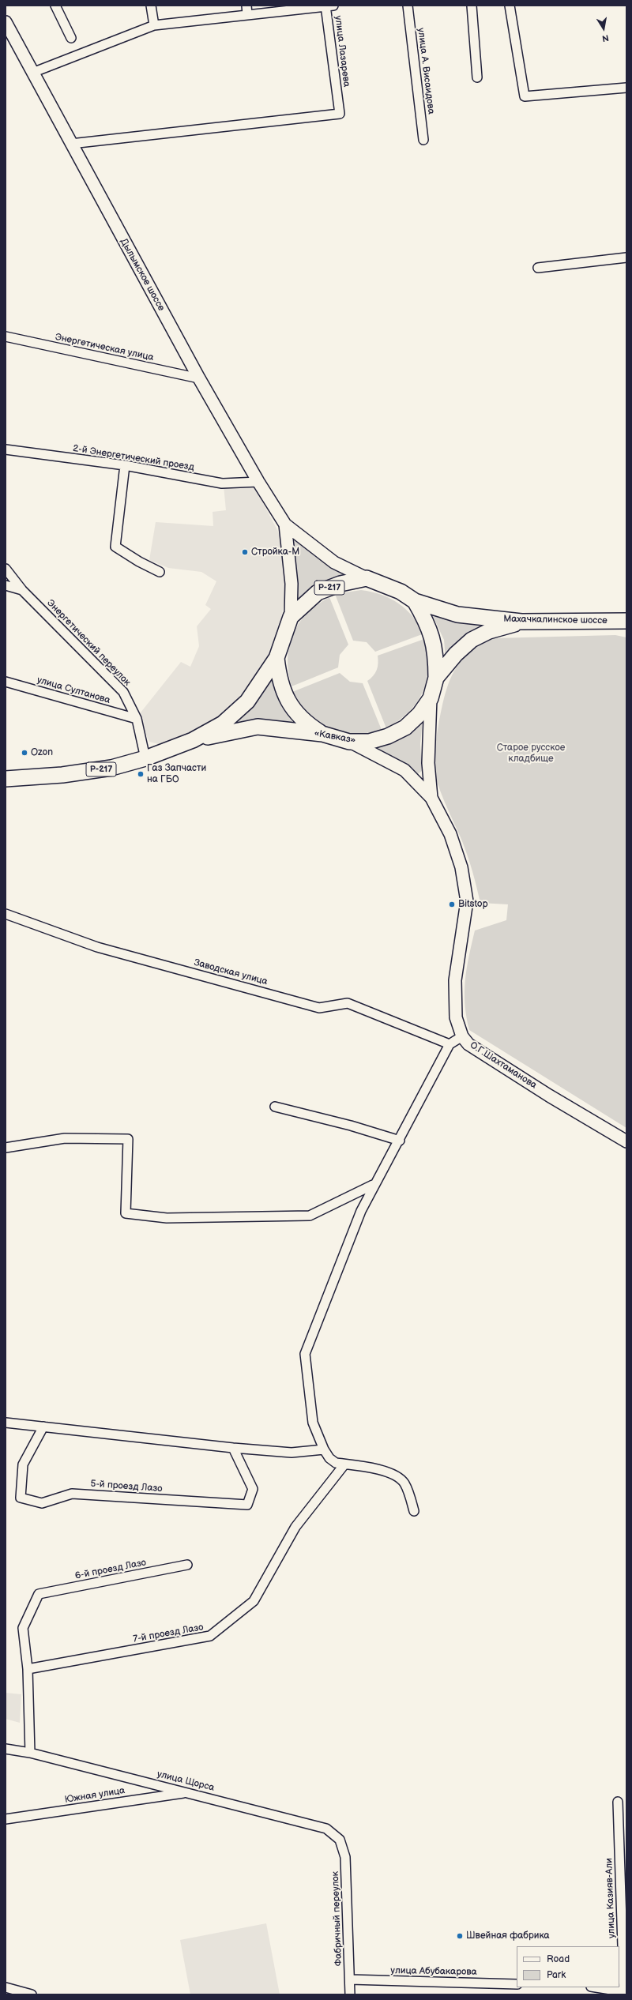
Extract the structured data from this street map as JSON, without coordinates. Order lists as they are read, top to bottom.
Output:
{
  "streets": {
    "highway": ["Р-217", "Махачкалинское шоссе", "«Кавказ»"],
    "main road": ["Дылымское шоссе", "О.Г.Шахтаманова"],
    "street": [
      "улица Лазарева",
      "улица А. Висаидова",
      "Энергетическая улица",
      "2-й Энергетический проезд",
      "Энергетический переулок",
      "улица Султанова",
      "Заводская улица",
      "5-й проезд Лазо",
      "6-й проезд Лазо",
      "7-й проезд Лазо",
      "улица Щорса",
      "Южная улица",
      "улица Казияв-Али",
      "Фабричный переулок",
      "улица Абубакарова"
    ]
  },
  "crossings": [
    ["улица Лазарева", "Дылымское шоссе"],
    ["Дылымское шоссе", "Энергетическая улица"],
    ["Дылымское шоссе", "2-й Энергетический проезд"],
    ["Дылымское шоссе", "Р-217"],
    ["Р-217", "Махачкалинское шоссе"],
    ["Р-217", "Энергетический переулок"],
    ["Р-217", "«Кавказ»"],
    ["Р-217", "О.Г.Шахтаманова"],
    ["Махачкалинское шоссе", "«Кавказ»"],
    ["Энергетический переулок", "улица Султанова"],
    ["6-й проезд Лазо", "7-й проезд Лазо"],
    ["улица Щорса", "Южная улица"],
    ["улица Щорса", "Фабричный переулок"],
    ["Фабричный переулок", "улица Абубакарова"]
  ],
  "parks": ["Старое русское кладбище"],
  "places": [
    "Стройка-М",
    "Ozon",
    "Газ Запчасти на ГБО",
    "Bitstop",
    "Швейная фабрика"
  ],
  "legend": ["Road", "Park"],
  "north": "bottom"
}
